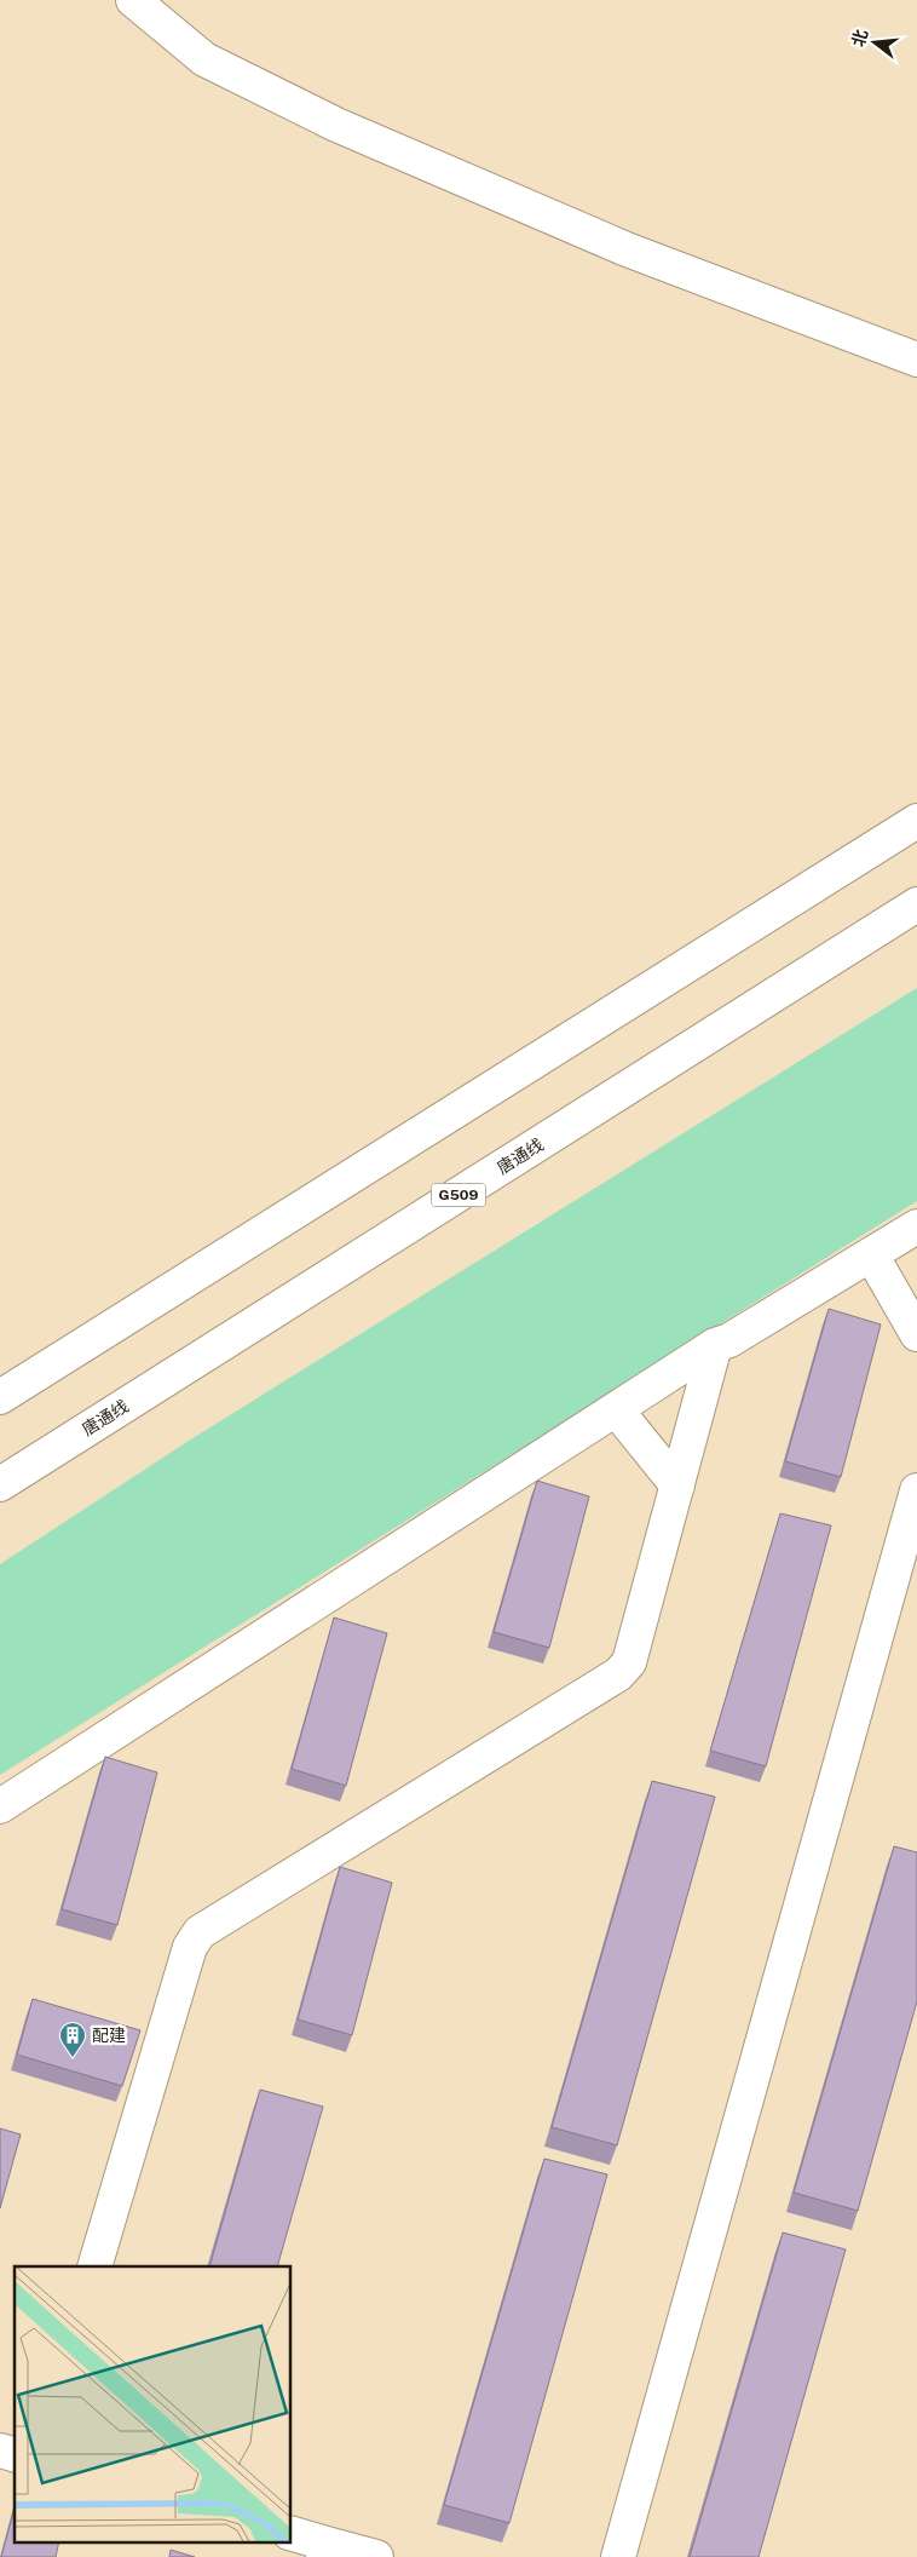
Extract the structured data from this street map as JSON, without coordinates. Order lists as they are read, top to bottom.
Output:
{
  "streets": {
    "main road": ["唐通线", "G509"]
  },
  "places": {
    "building": ["配建"]
  },
  "north": "left"
}
